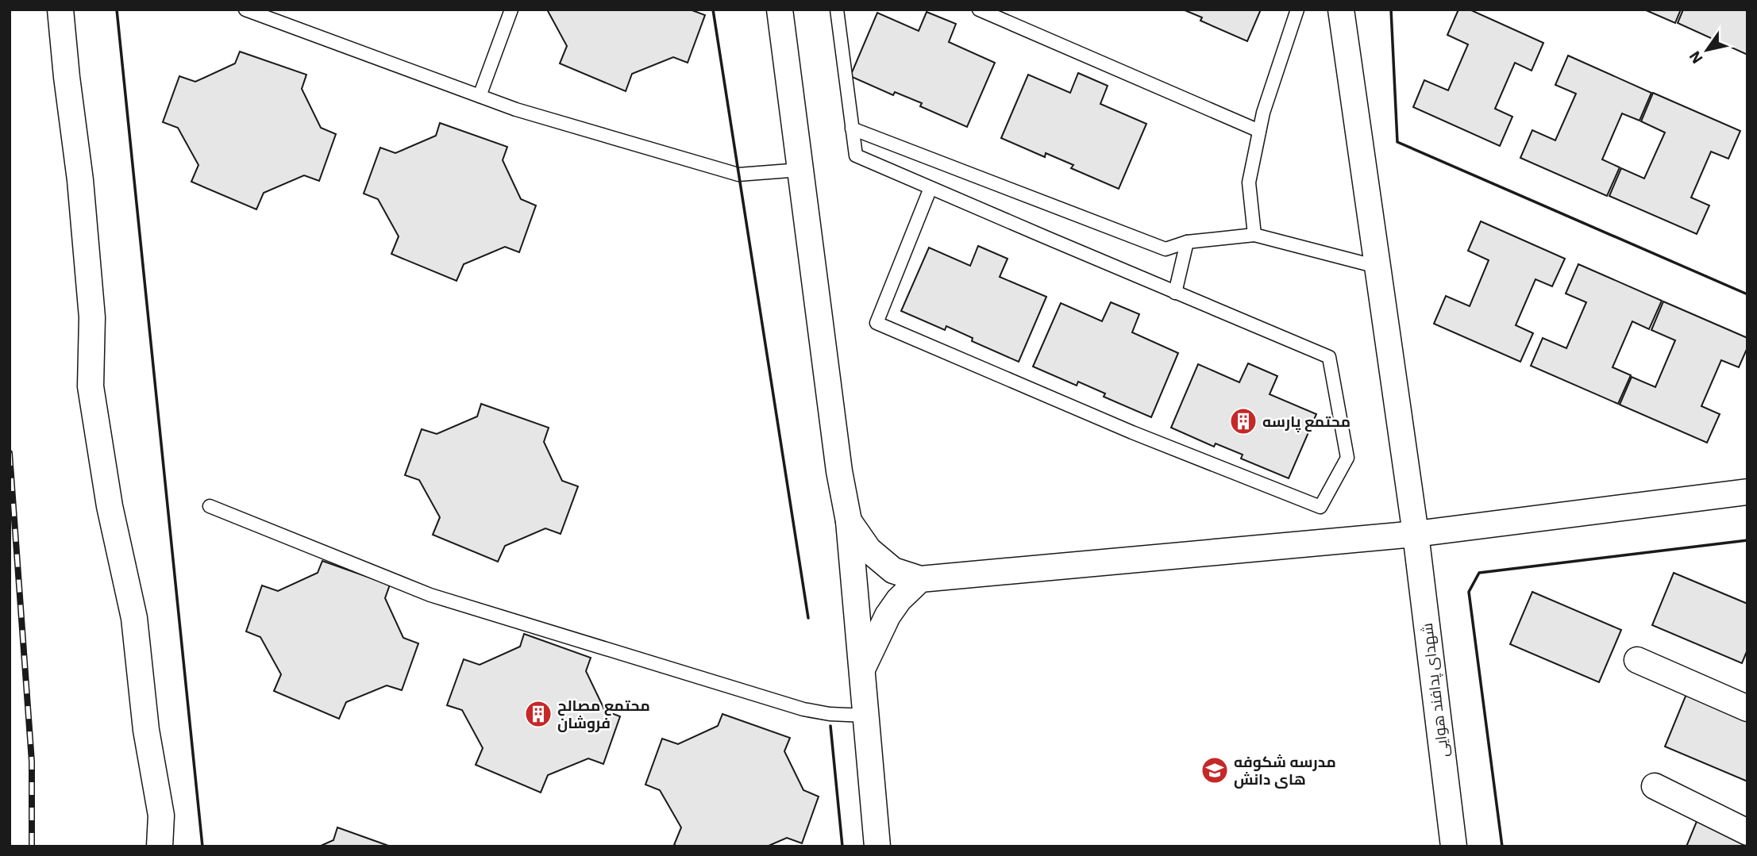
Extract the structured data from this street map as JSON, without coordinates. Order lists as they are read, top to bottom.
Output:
{
  "streets": {
    "street": ["شهدای پدافند هوایی"]
  },
  "places": {
    "building": ["محتمع پارسه", "محتمع مصالح فروشان"],
    "school or university": ["مدرسه شکوفه های دانش"]
  },
  "north": "bottom left"
}
